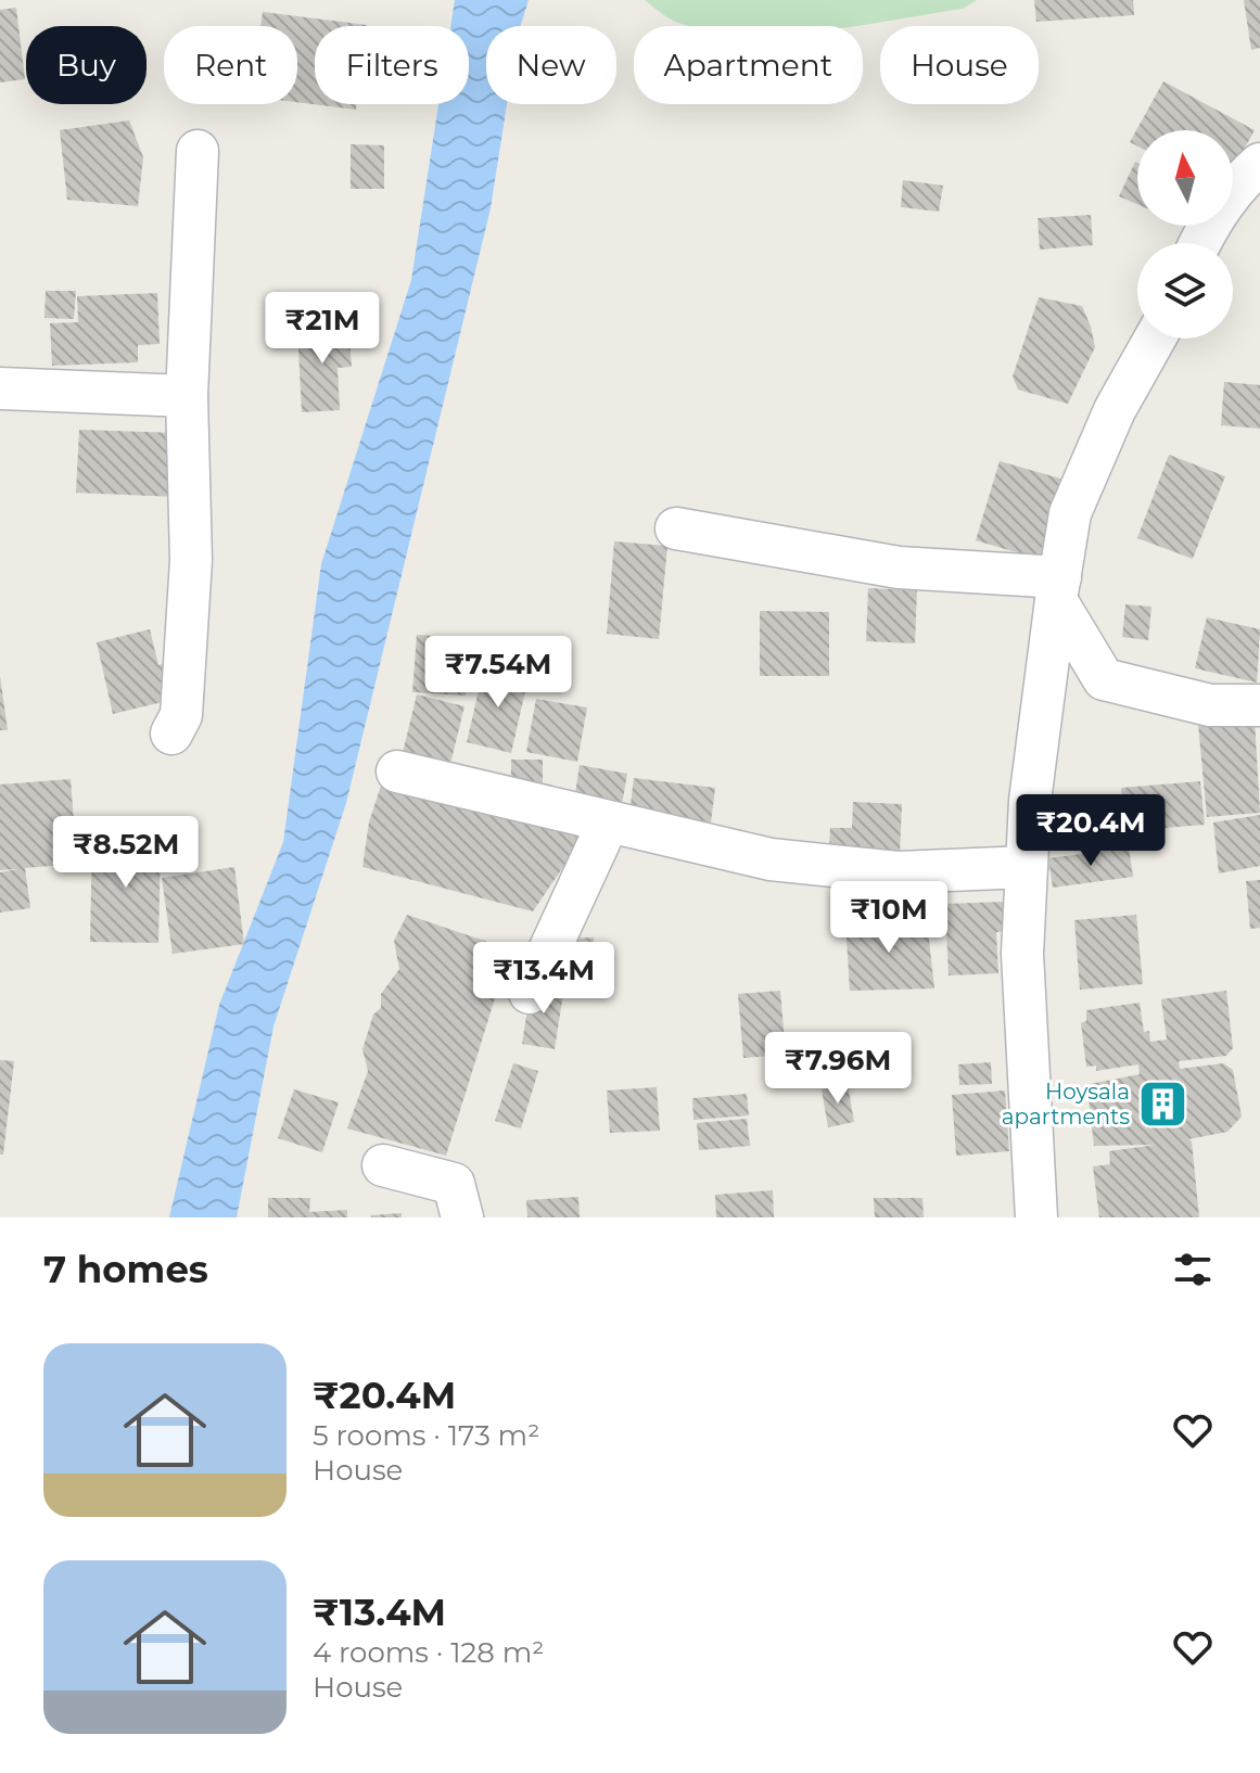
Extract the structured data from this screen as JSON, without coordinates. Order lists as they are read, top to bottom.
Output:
{
  "places": {
    "building": ["Hoysala apartments"]
  },
  "north": "top",
  "page": {
    "chip": [
      "Buy",
      "Rent",
      "Filters",
      "New",
      "Apartment",
      "House"
    ],
    "price": [
      "₹21M",
      "₹7.54M",
      "₹20.4M",
      "₹8.52M",
      "₹10M",
      "₹13.4M",
      "₹7.96M"
    ],
    "heading": "7 homes",
    "list": [
      {
        "name": "₹20.4M",
        "note": "5 rooms · 173 m² · House"
      },
      {
        "name": "₹13.4M",
        "note": "4 rooms · 128 m² · House"
      }
    ]
  }
}
